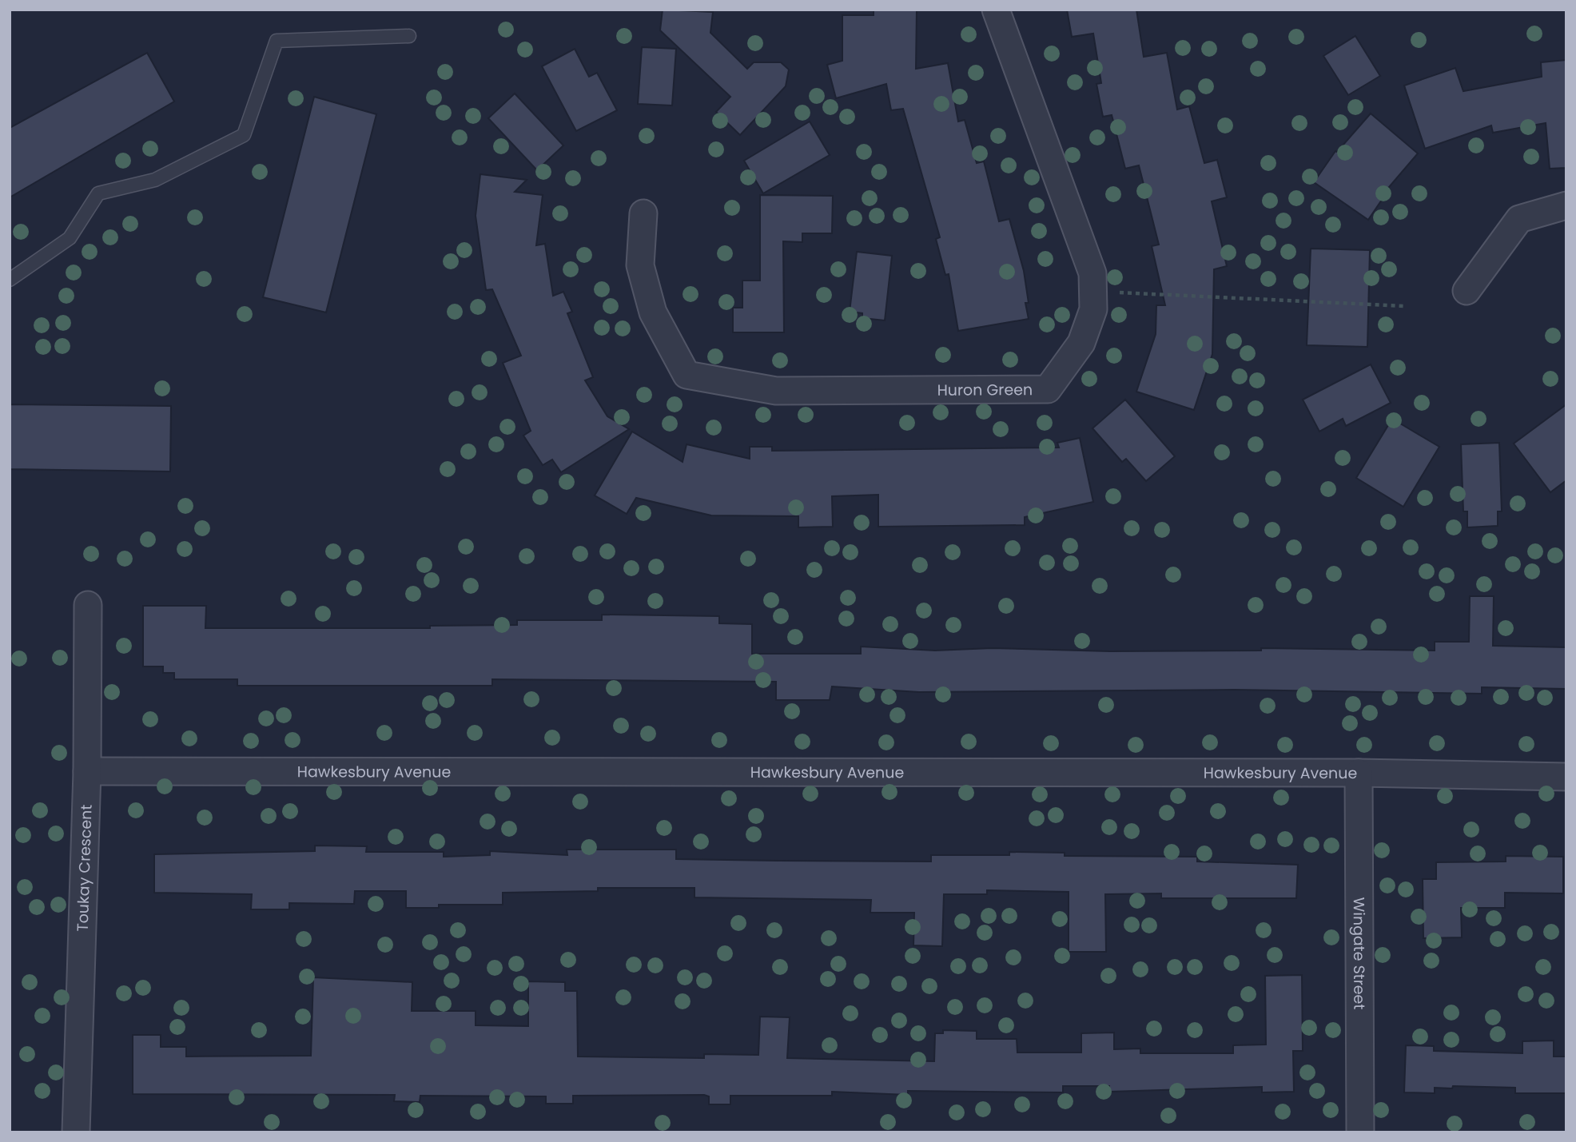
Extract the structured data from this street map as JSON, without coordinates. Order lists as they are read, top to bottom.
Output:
{
  "streets": {
    "street": [
      "Huron Green",
      "Hawkesbury Avenue",
      "Toukay Crescent",
      "Wingate Street"
    ]
  },
  "crossings": [
    ["Hawkesbury Avenue", "Toukay Crescent"],
    ["Hawkesbury Avenue", "Wingate Street"]
  ]
}
